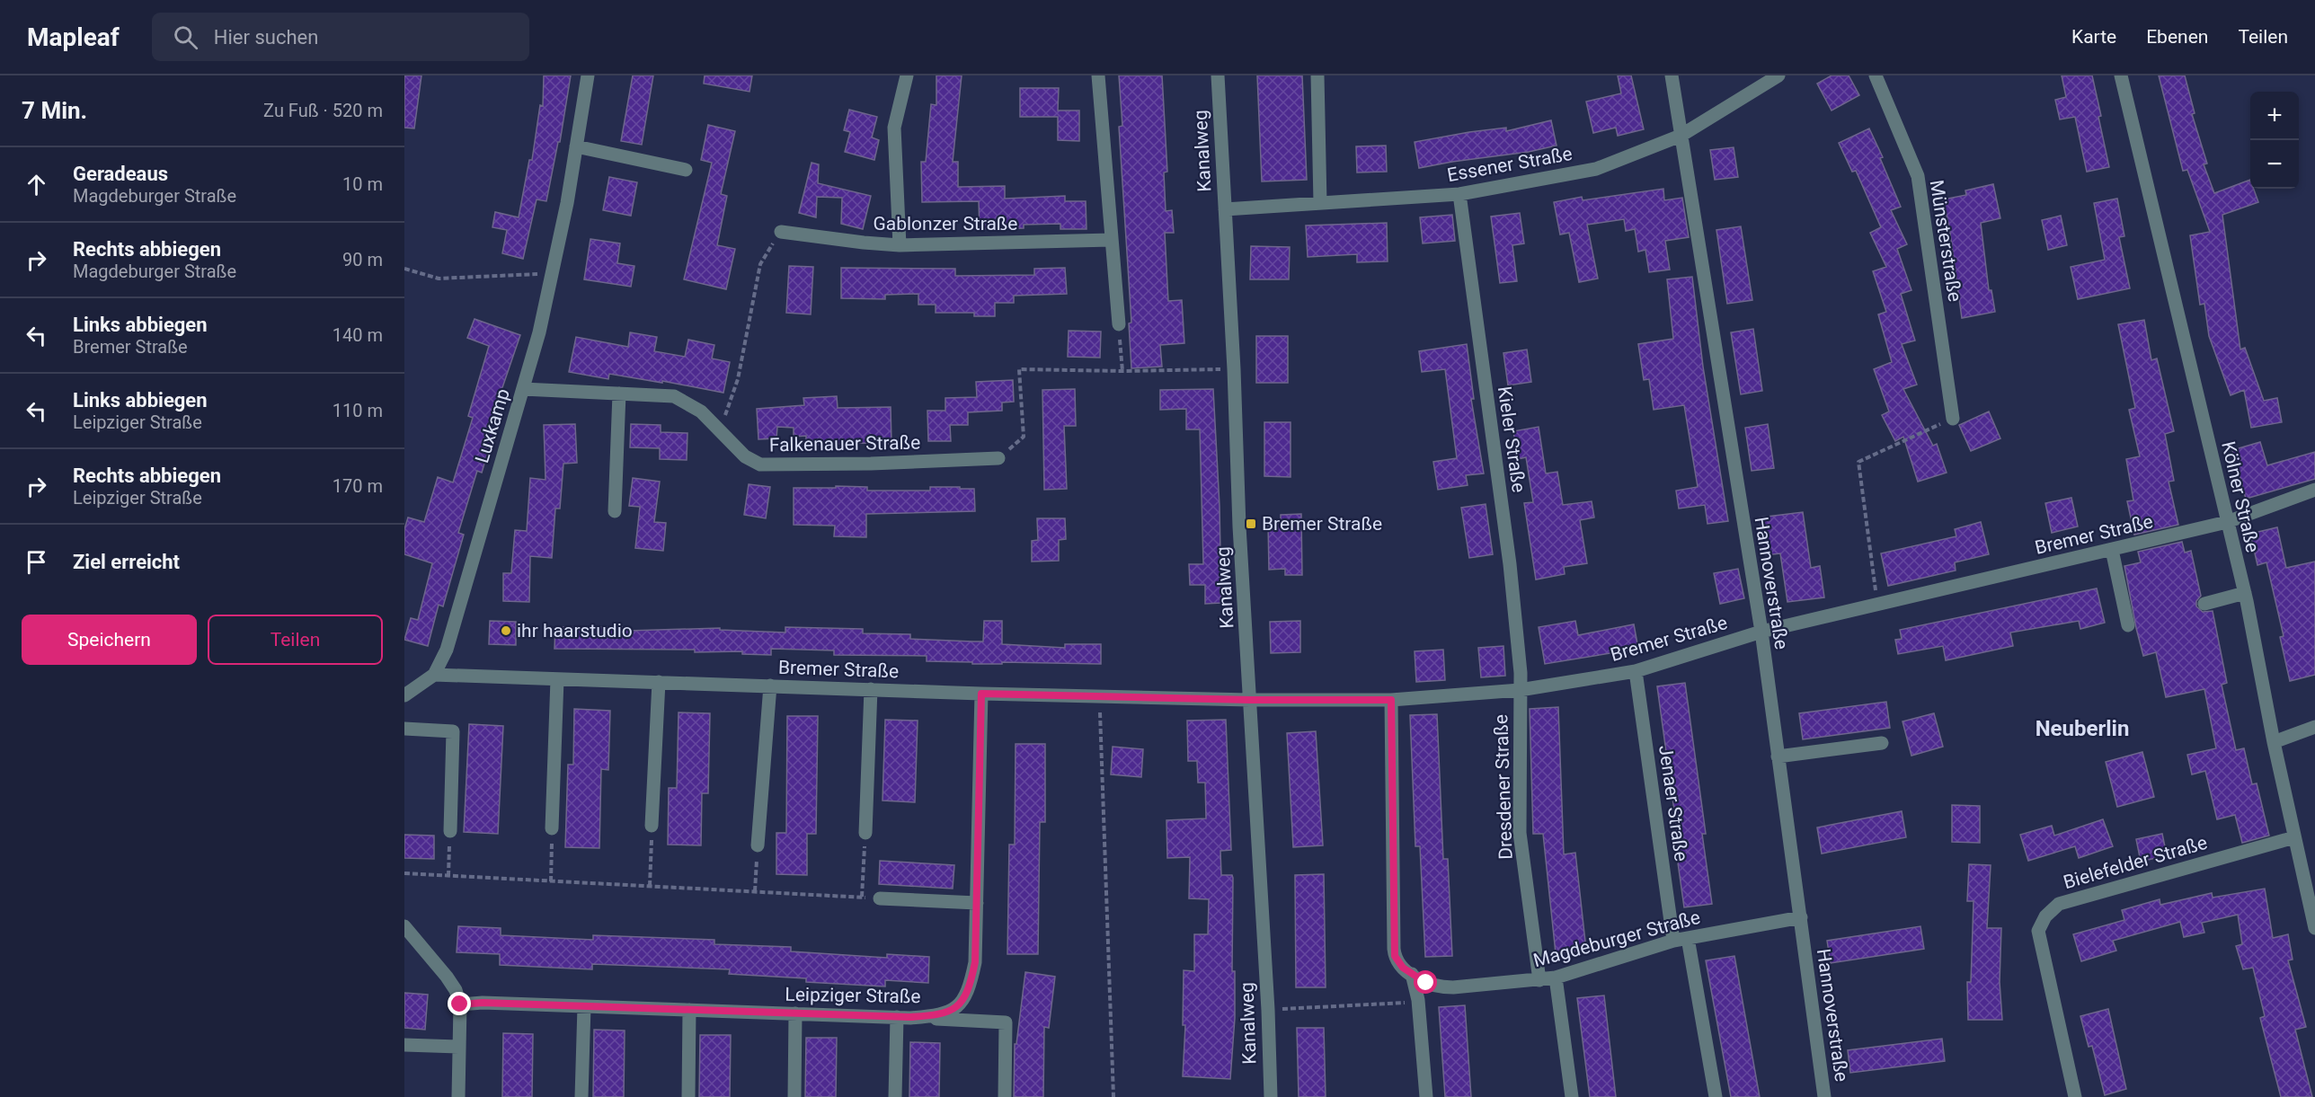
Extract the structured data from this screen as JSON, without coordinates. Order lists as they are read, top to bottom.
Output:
{
  "streets": {
    "street": [
      "Kanalweg",
      "Essener Straße",
      "Gablonzer Straße",
      "Münsterstraße",
      "Luxkamp",
      "Kieler Straße",
      "Falkenauer Straße",
      "Kölner Straße",
      "Bremer Straße",
      "Hannoverstraße",
      "Dresdener Straße",
      "Jenaer Straße",
      "Bielefelder Straße",
      "Magdeburger Straße",
      "Leipziger Straße"
    ]
  },
  "crossings": [
    ["Kanalweg", "Essener Straße"],
    ["Kanalweg", "Bremer Straße"],
    ["Essener Straße", "Kieler Straße"],
    ["Essener Straße", "Hannoverstraße"],
    ["Luxkamp", "Falkenauer Straße"],
    ["Luxkamp", "Bremer Straße"],
    ["Kieler Straße", "Bremer Straße"],
    ["Kieler Straße", "Dresdener Straße"],
    ["Kölner Straße", "Bremer Straße"],
    ["Kölner Straße", "Bielefelder Straße"],
    ["Bremer Straße", "Hannoverstraße"],
    ["Bremer Straße", "Dresdener Straße"],
    ["Bremer Straße", "Jenaer Straße"],
    ["Bremer Straße", "Magdeburger Straße"],
    ["Bremer Straße", "Leipziger Straße"],
    ["Hannoverstraße", "Magdeburger Straße"],
    ["Dresdener Straße", "Magdeburger Straße"],
    ["Jenaer Straße", "Magdeburger Straße"]
  ],
  "districts": ["Neuberlin"],
  "places": {
    "transit": ["Bremer Straße"],
    "other": ["ihr haarstudio"]
  },
  "page": {
    "header": "Mapleaf",
    "search": "Hier suchen",
    "nav": ["Karte", "Ebenen", "Teilen"],
    "heading": ["7 Min.", "Zu Fuß · 520 m"],
    "map_buttons": ["+", "−"],
    "list": [
      ["Geradeaus", "Magdeburger Straße", "10 m"],
      ["Rechts abbiegen", "Magdeburger Straße", "90 m"],
      ["Links abbiegen", "Bremer Straße", "140 m"],
      ["Links abbiegen", "Leipziger Straße", "110 m"],
      ["Rechts abbiegen", "Leipziger Straße", "170 m"],
      "Ziel erreicht"
    ],
    "buttons": ["Speichern", "Teilen"]
  }
}
